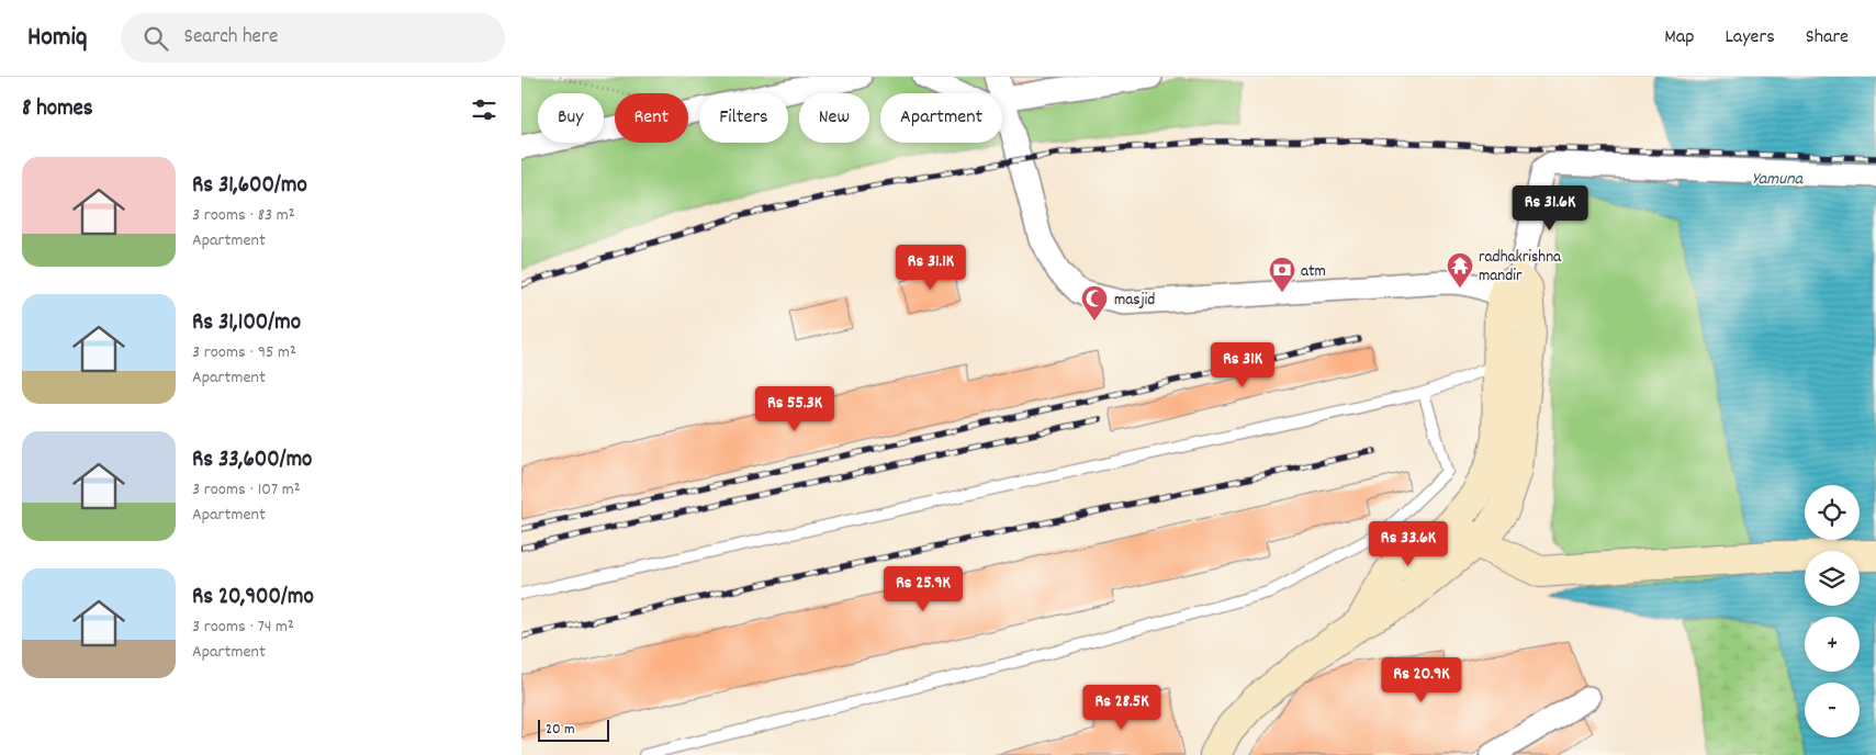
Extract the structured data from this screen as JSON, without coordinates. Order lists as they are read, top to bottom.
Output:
{
  "water": ["Yamuna"],
  "places": {
    "temple": ["radhakrishna mandir"],
    "bank": ["atm"],
    "mosque": ["masjid"]
  },
  "scale_bar": "20 m",
  "page": {
    "header": "Homiq",
    "search": "Search here",
    "nav": ["Map", "Layers", "Share"],
    "heading": "8 homes",
    "chip": [
      "Buy",
      "Rent",
      "Filters",
      "New",
      "Apartment"
    ],
    "list": [
      {
        "name": "Rs 31,600/mo",
        "note": "3 rooms · 83 m² · Apartment"
      },
      {
        "name": "Rs 31,100/mo",
        "note": "3 rooms · 95 m² · Apartment"
      },
      {
        "name": "Rs 33,600/mo",
        "note": "3 rooms · 107 m² · Apartment"
      },
      {
        "name": "Rs 20,900/mo",
        "note": "3 rooms · 74 m² · Apartment"
      }
    ],
    "price": [
      "Rs 31.6K",
      "Rs 31.1K",
      "Rs 31K",
      "Rs 55.3K",
      "Rs 33.6K",
      "Rs 25.9K",
      "Rs 20.9K",
      "Rs 28.5K"
    ],
    "map_buttons": ["+", "−"],
    "scale": "20 m"
  }
}
